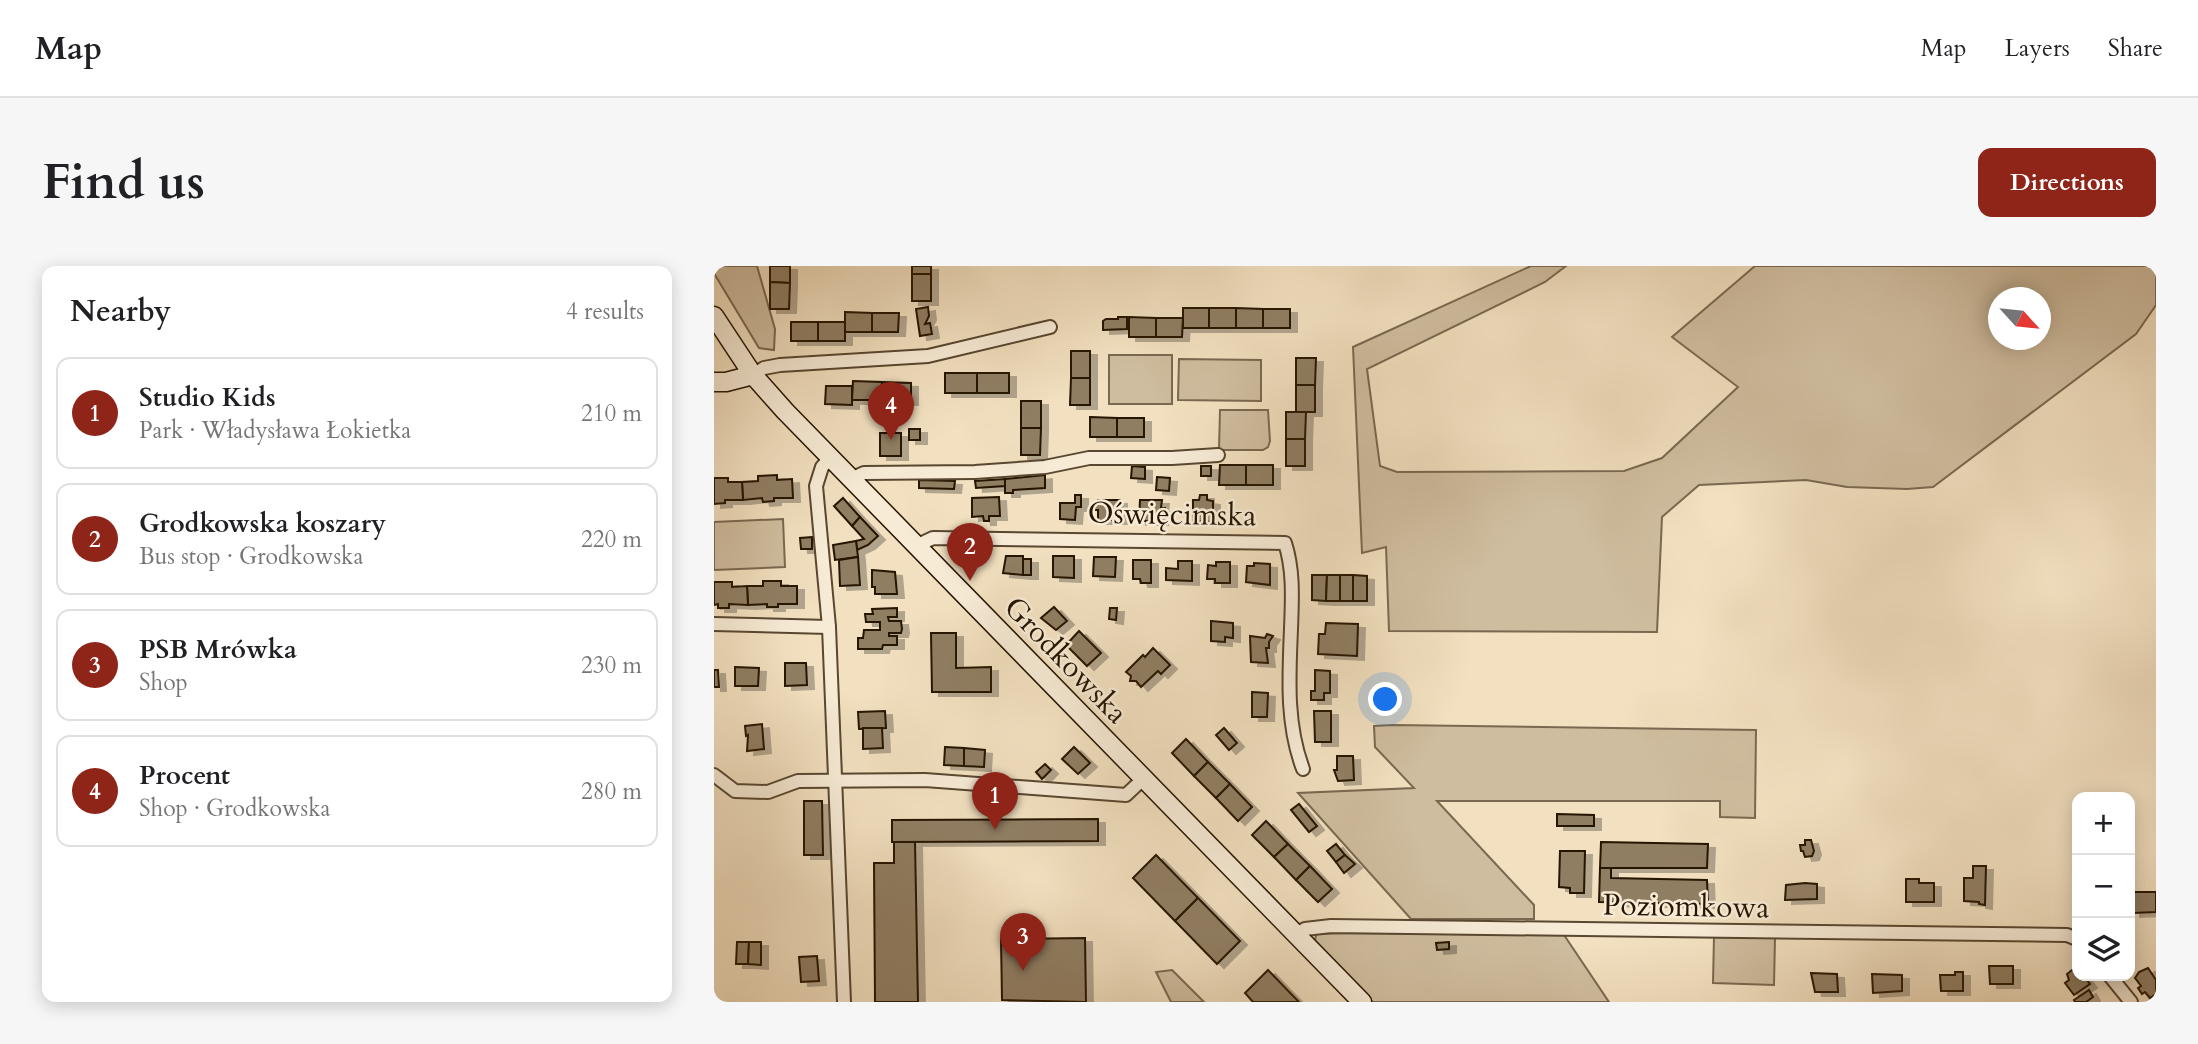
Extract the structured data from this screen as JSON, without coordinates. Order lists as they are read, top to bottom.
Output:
{
  "streets": {
    "main road": ["Grodkowska"],
    "street": ["Oświęcimska", "Poziomkowa"]
  },
  "crossings": [
    ["Oświęcimska", "Grodkowska"],
    ["Grodkowska", "Poziomkowa"]
  ],
  "north": "bottom right",
  "page": {
    "header": "Map",
    "nav": ["Map", "Layers", "Share"],
    "buttons": "Directions",
    "title": "Find us",
    "heading": ["Nearby", "4 results"],
    "list": [
      {
        "mark": "1",
        "name": "Studio Kids",
        "note": "Park · Władysława Łokietka",
        "value": "210 m"
      },
      {
        "mark": "2",
        "name": "Grodkowska koszary",
        "note": "Bus stop · Grodkowska",
        "value": "220 m"
      },
      {
        "mark": "3",
        "name": "PSB Mrówka",
        "note": "Shop",
        "value": "230 m"
      },
      {
        "mark": "4",
        "name": "Procent",
        "note": "Shop · Grodkowska",
        "value": "280 m"
      }
    ],
    "pins": [
      "4",
      "2",
      "1",
      "3"
    ],
    "map_buttons": ["+", "−"]
  }
}
